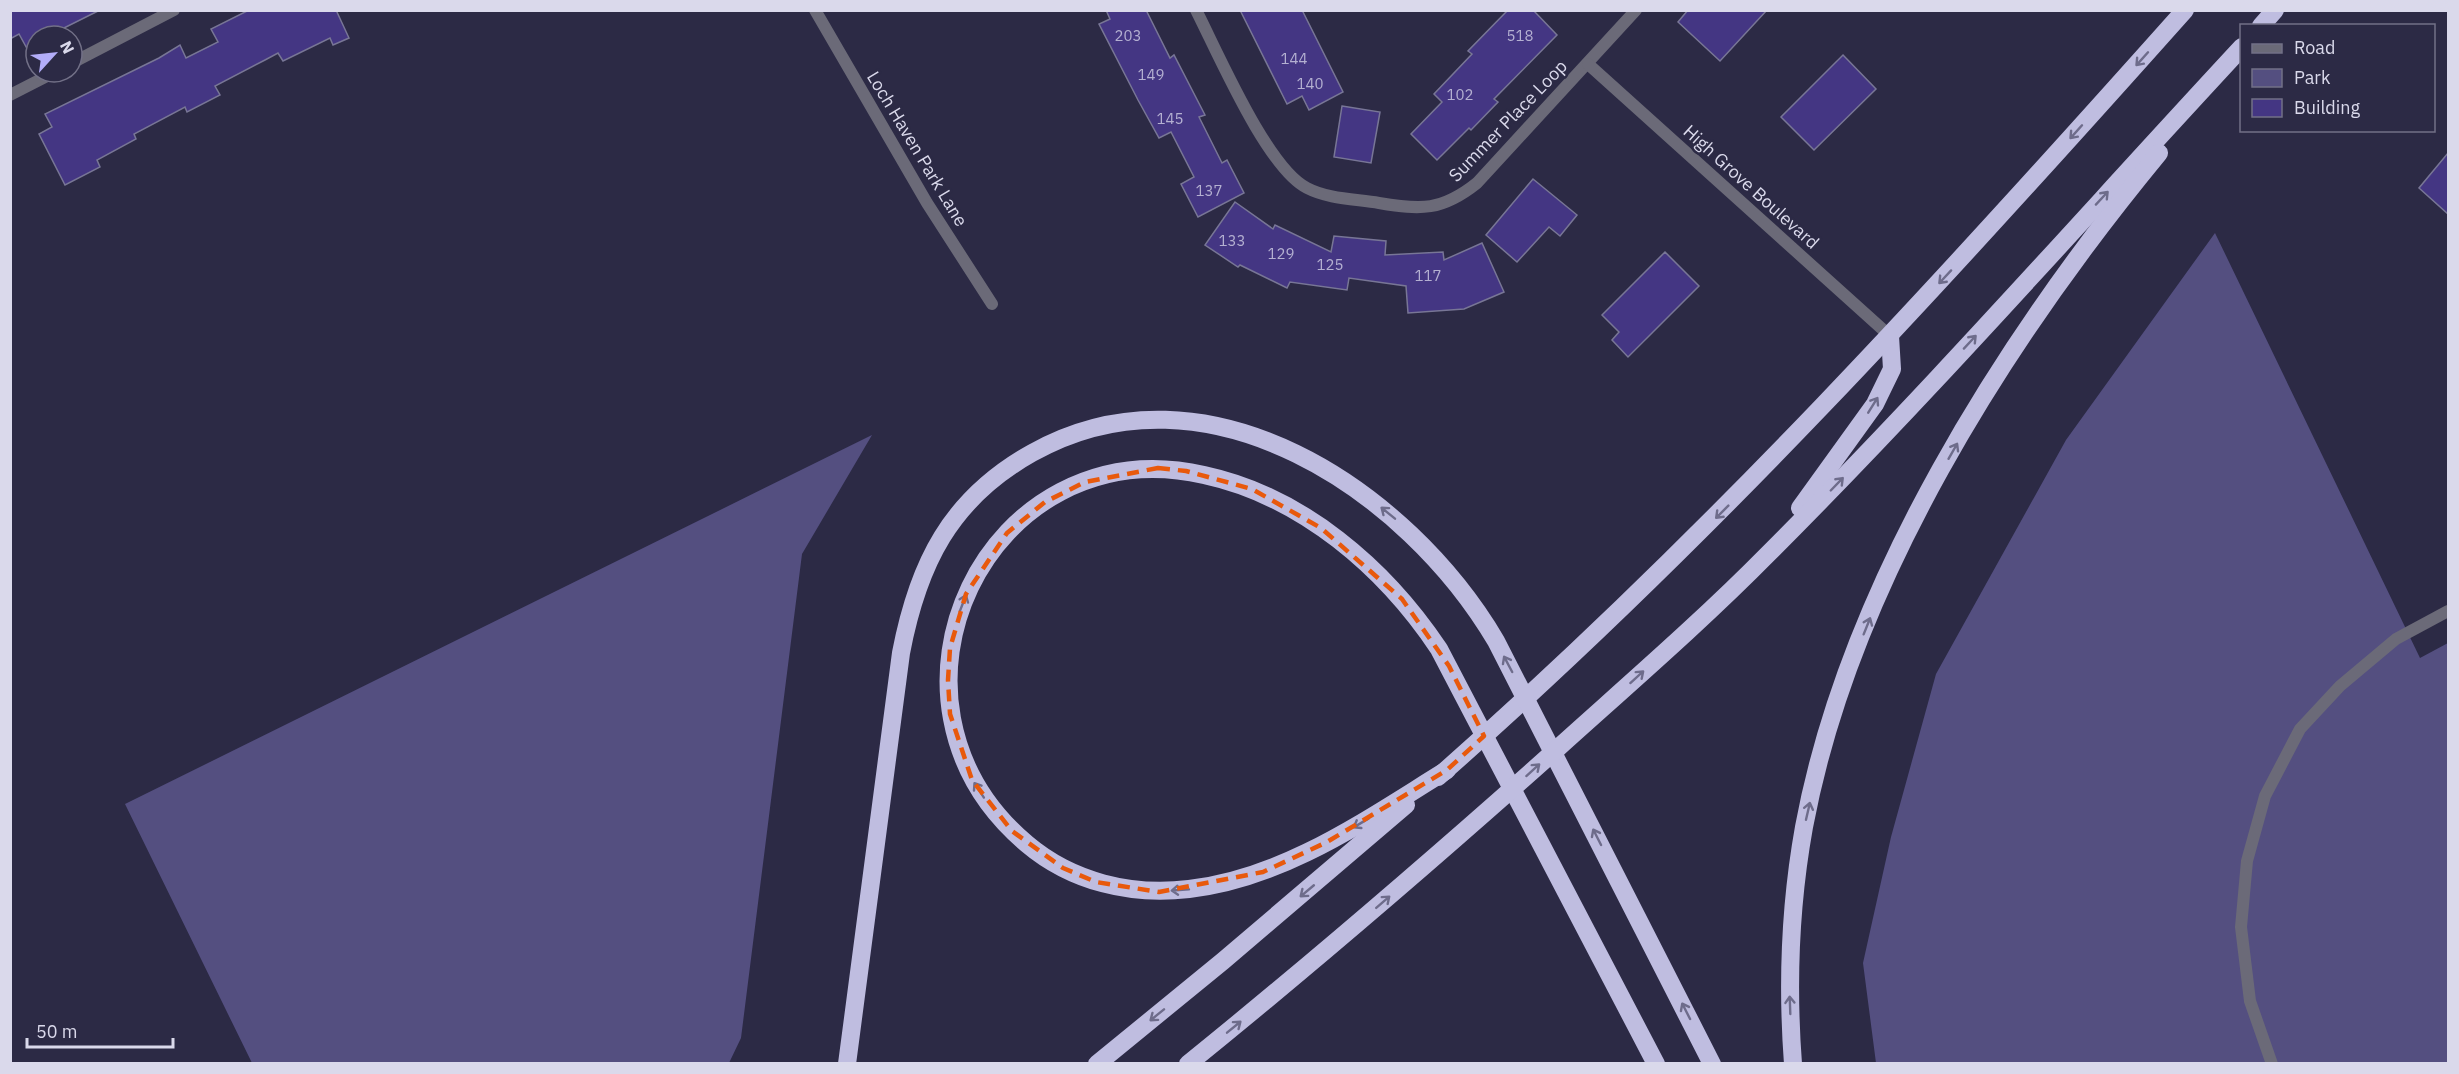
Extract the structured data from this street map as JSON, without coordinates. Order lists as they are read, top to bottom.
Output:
{
  "streets": {
    "street": ["Summer Place Loop", "Loch Haven Park Lane", "High Grove Boulevard"]
  },
  "crossings": [
    ["Summer Place Loop", "High Grove Boulevard"]
  ],
  "house_numbers": [
    "203",
    "518",
    "144",
    "149",
    "140",
    "102",
    "145",
    "137",
    "133",
    "129",
    "125",
    "117"
  ],
  "legend": ["Road", "Park", "Building"],
  "scale_bar": "50 m",
  "north": "top right"
}
